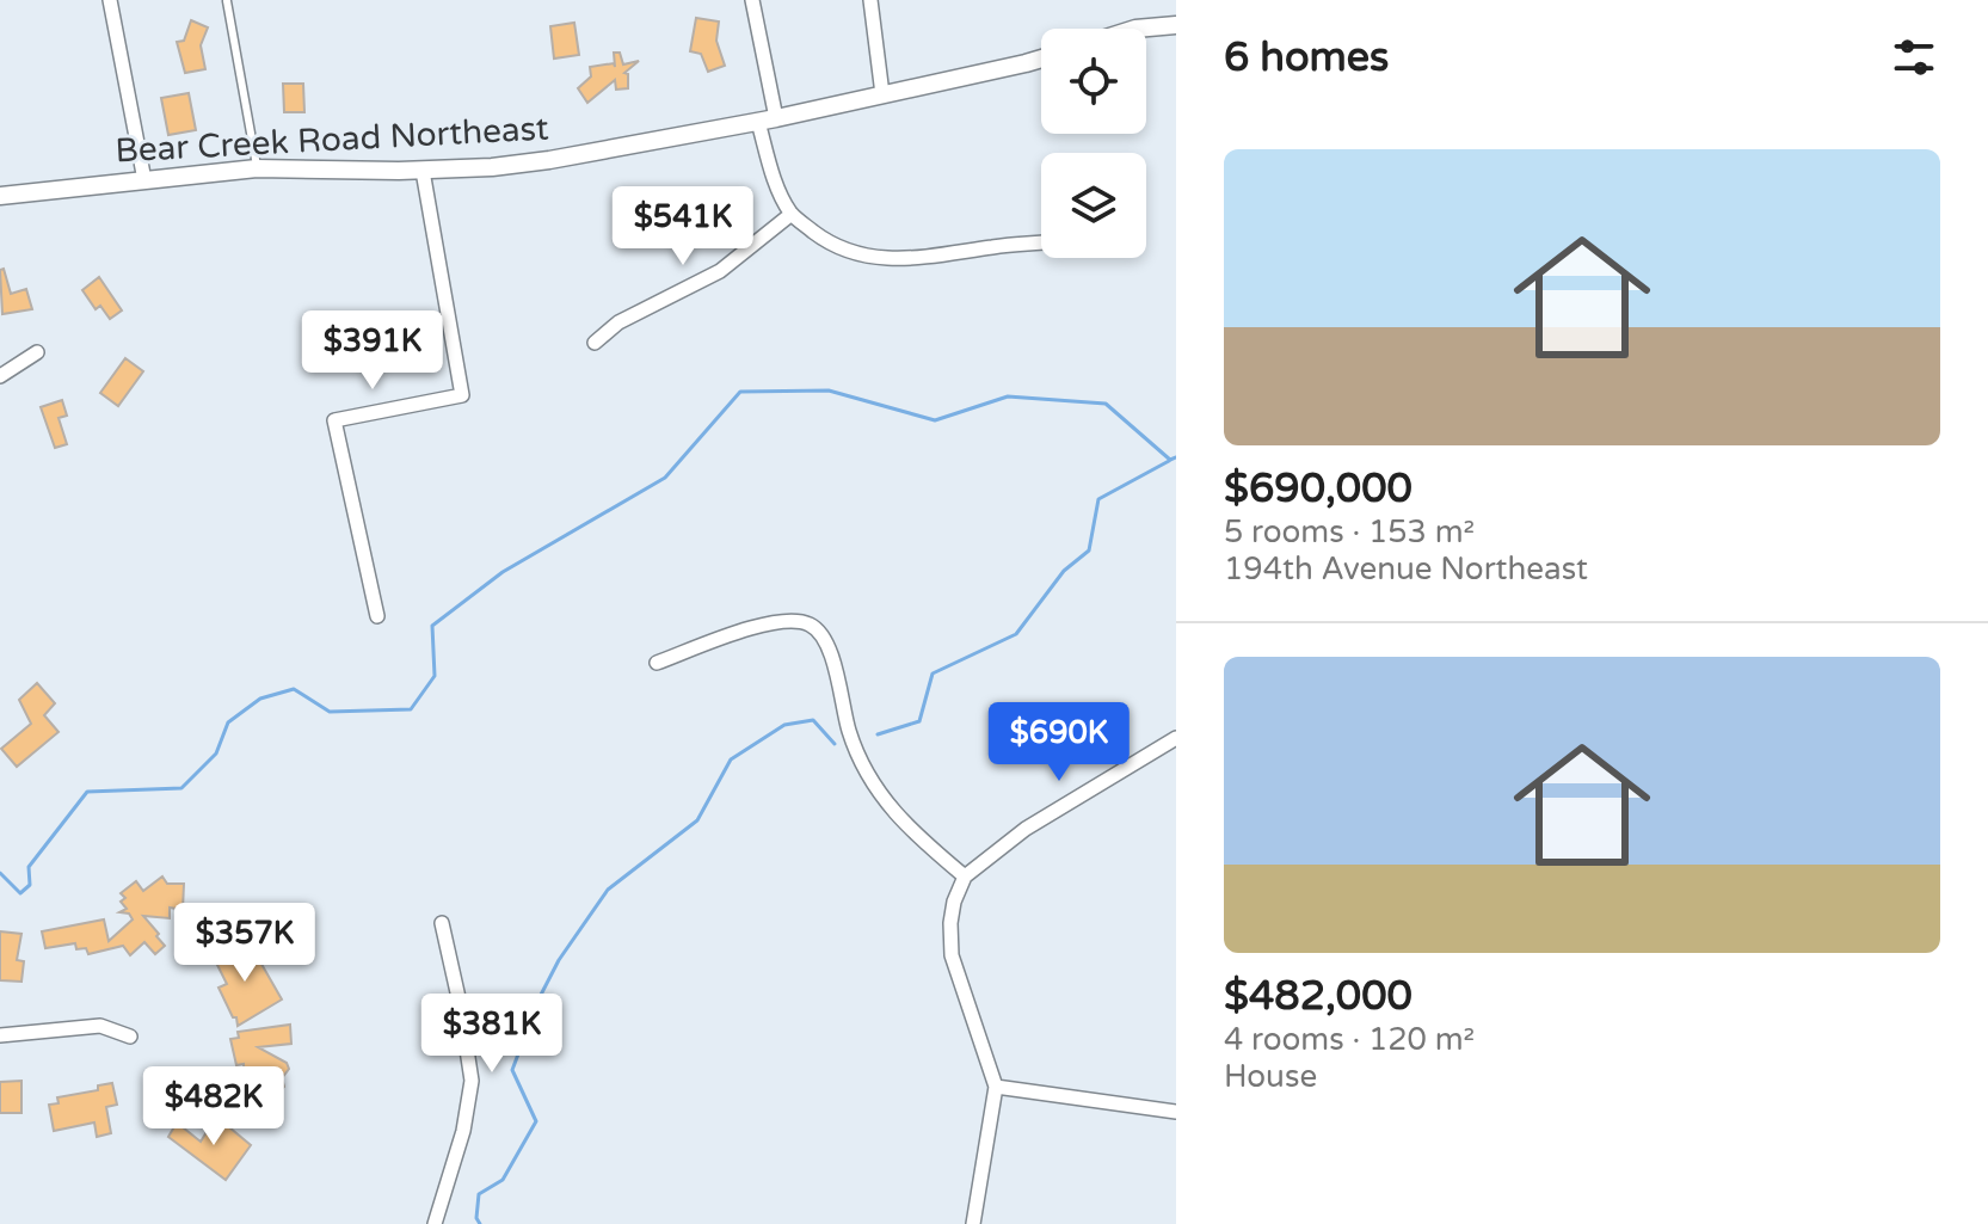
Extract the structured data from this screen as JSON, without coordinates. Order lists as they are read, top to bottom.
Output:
{
  "streets": {
    "street": ["Bear Creek Road Northeast"]
  },
  "page": {
    "heading": "6 homes",
    "list": [
      {
        "name": "$690,000",
        "note": "5 rooms · 153 m² · 194th Avenue Northeast"
      },
      {
        "name": "$482,000",
        "note": "4 rooms · 120 m² · House"
      }
    ],
    "price": [
      "$541K",
      "$391K",
      "$690K",
      "$357K",
      "$381K",
      "$482K"
    ]
  }
}
